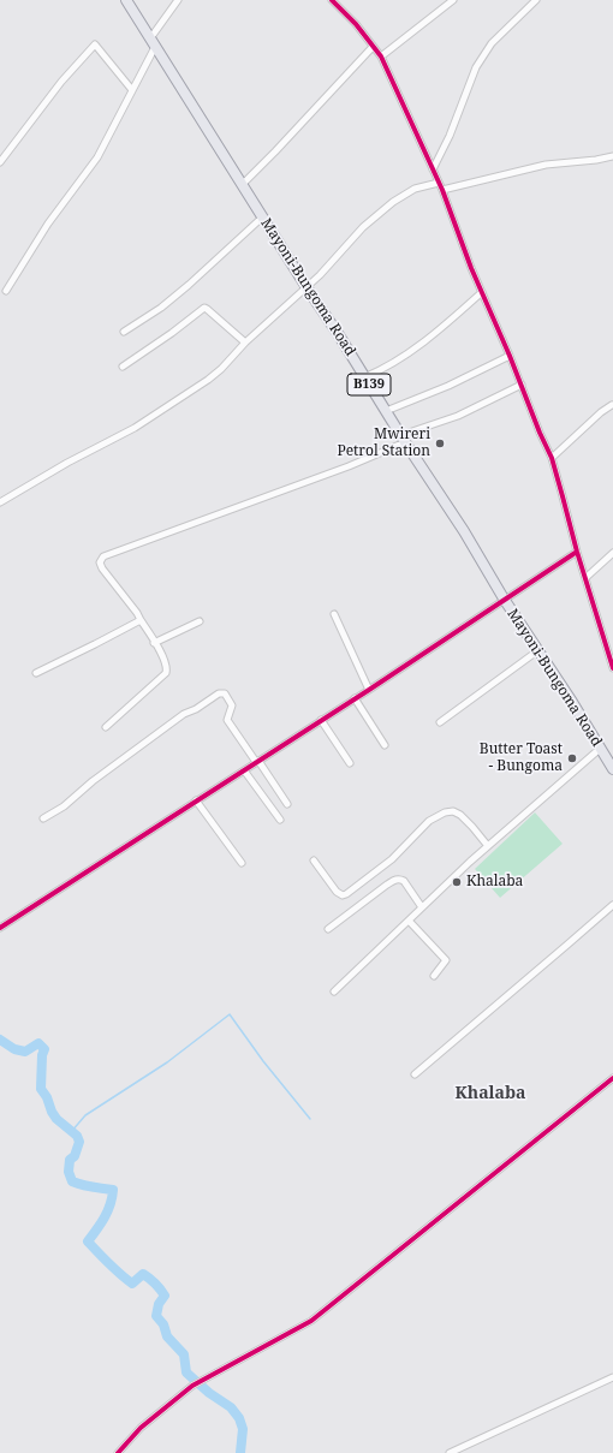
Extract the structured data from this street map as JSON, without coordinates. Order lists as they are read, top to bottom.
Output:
{
  "streets": {
    "main road": ["Mayoni-Bungoma Road", "B139"]
  },
  "districts": ["Khalaba"],
  "places": ["Mwireri Petrol Station", "Butter Toast - Bungoma", "Khalaba"]
}
